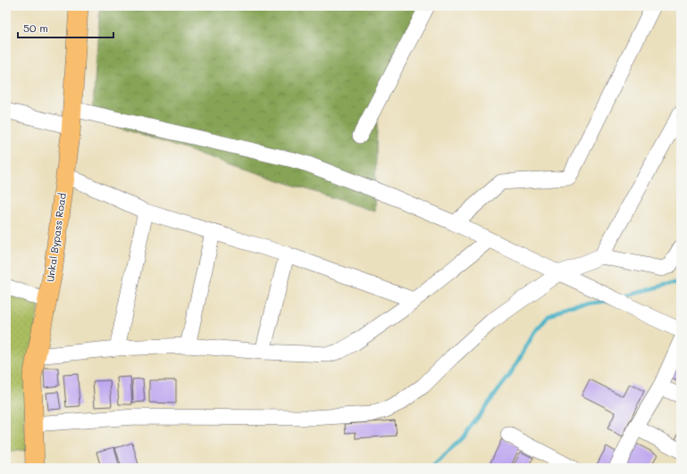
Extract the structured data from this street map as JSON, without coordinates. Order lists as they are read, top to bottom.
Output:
{
  "streets": {
    "main road": ["Unkal Bypass Road"]
  },
  "scale_bar": "50 m"
}
